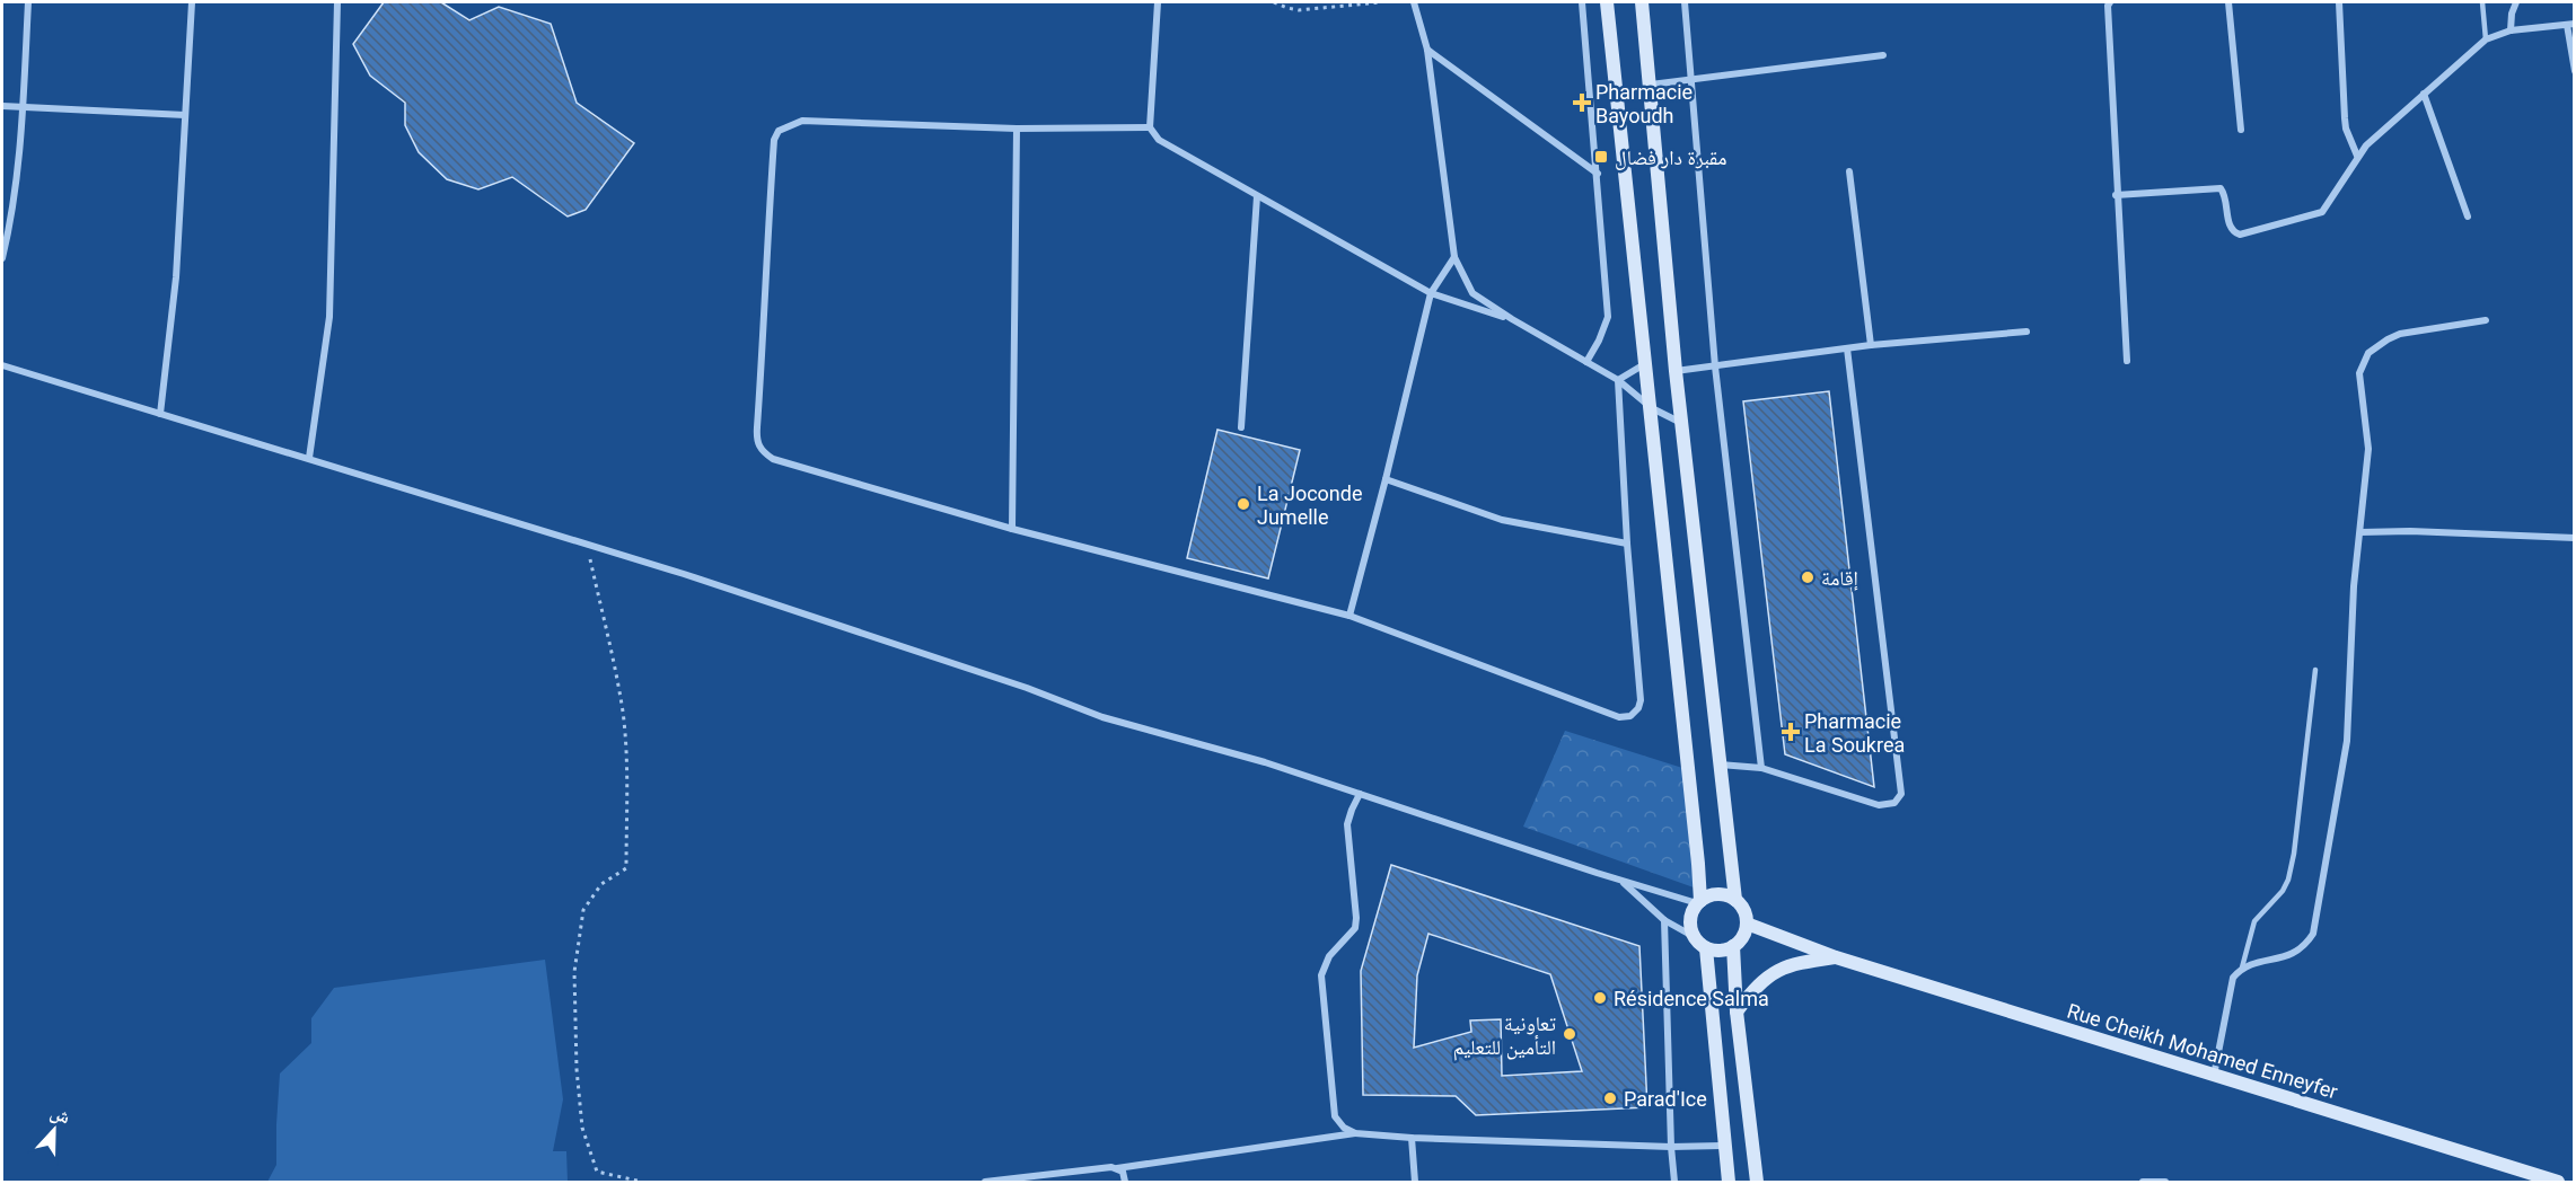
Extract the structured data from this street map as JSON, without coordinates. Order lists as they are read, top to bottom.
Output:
{
  "streets": {
    "main road": ["Rue Cheikh Mohamed Enneyfer"]
  },
  "places": {
    "health": ["Pharmacie Bayoudh", "Pharmacie La Soukrea"],
    "transit": ["مقبرة دار فضال"],
    "other": [
      "La Joconde Jumelle",
      "إقامة",
      "Résidence Salma",
      "تعاونية التأمين للتعليم",
      "Parad'Ice"
    ]
  },
  "north": "top"
}
